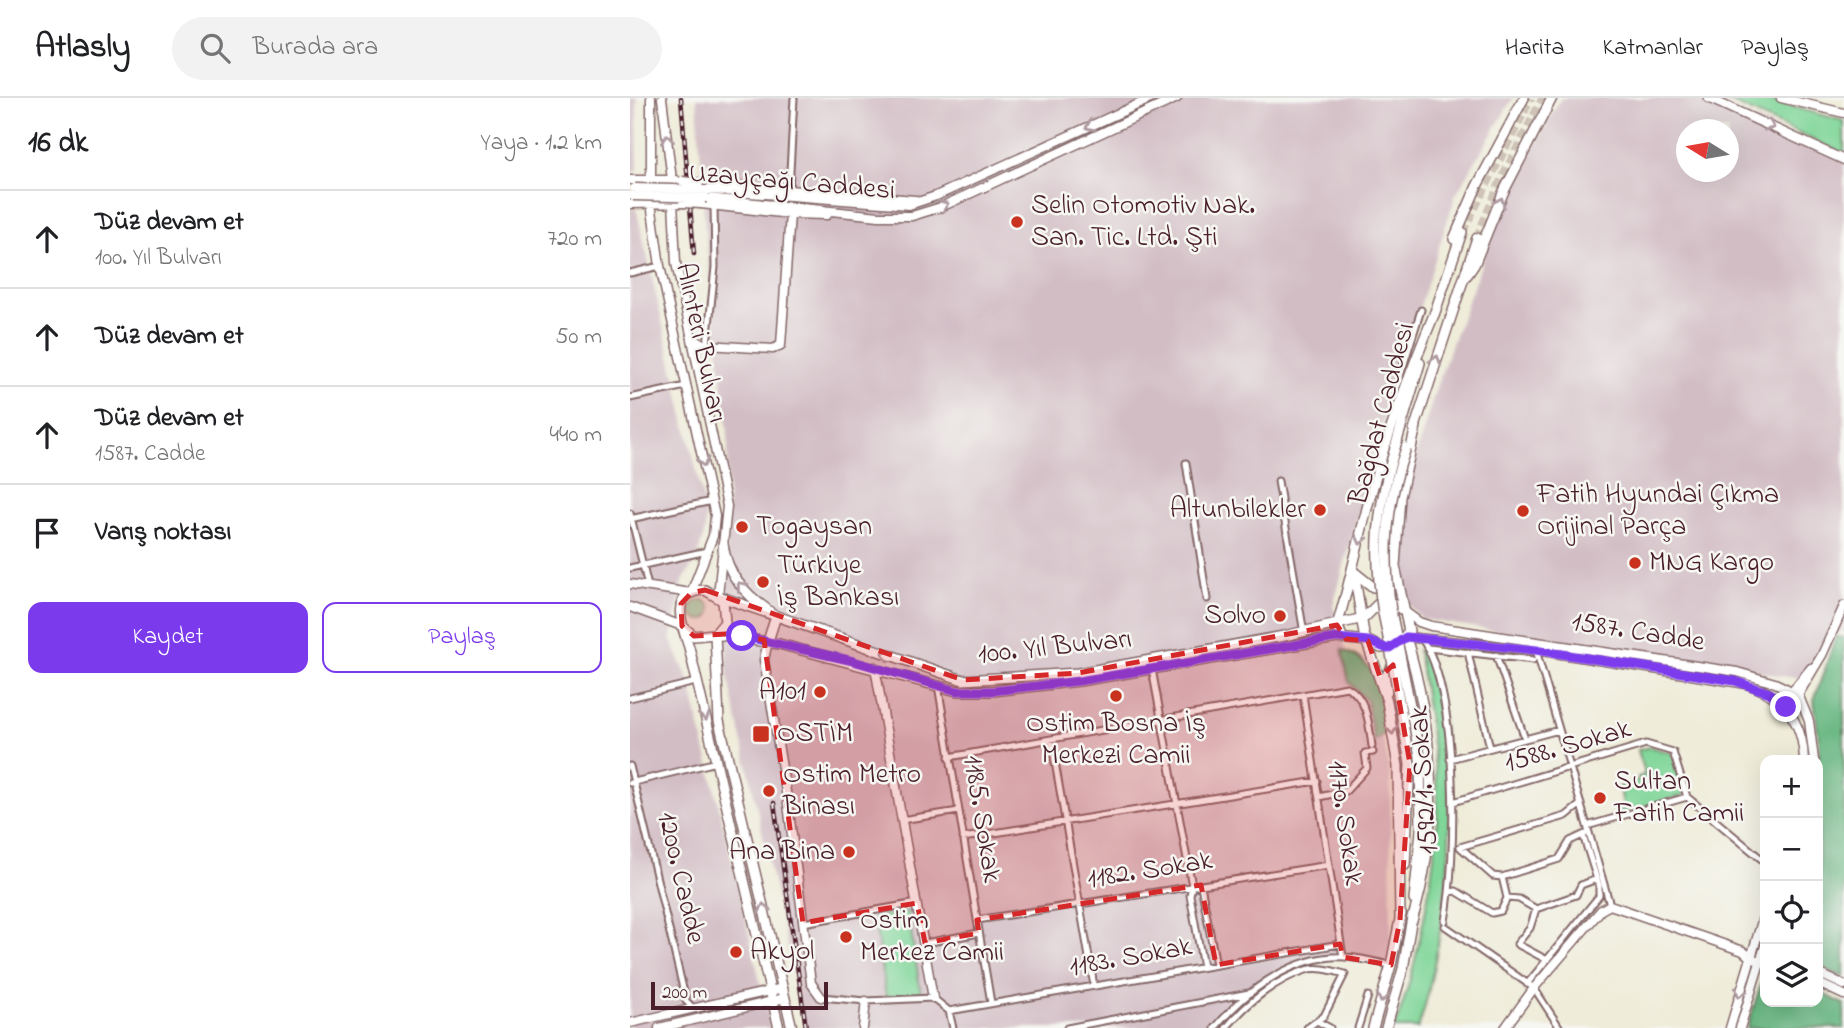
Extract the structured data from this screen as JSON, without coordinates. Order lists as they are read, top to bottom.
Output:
{
  "streets": {
    "main road": [
      "Uzayçağı Caddesi",
      "Alınteri Bulvarı",
      "Bağdat Caddesi",
      "1587. Cadde",
      "100. Yıl Bulvarı"
    ],
    "street": [
      "1588. Sokak",
      "1592/1. Sokak",
      "1185. Sokak",
      "1170. Sokak",
      "1182. Sokak",
      "1200. Cadde",
      "1183. Sokak"
    ]
  },
  "crossings": [
    ["Uzayçağı Caddesi", "Alınteri Bulvarı"],
    ["Alınteri Bulvarı", "100. Yıl Bulvarı"],
    ["1587. Cadde", "100. Yıl Bulvarı"],
    ["1587. Cadde", "1592/1. Sokak"],
    ["100. Yıl Bulvarı", "1185. Sokak"],
    ["1588. Sokak", "1592/1. Sokak"],
    ["1185. Sokak", "1182. Sokak"],
    ["1185. Sokak", "1183. Sokak"],
    ["1170. Sokak", "1182. Sokak"],
    ["1170. Sokak", "1183. Sokak"]
  ],
  "places": {
    "other": [
      "Selin Otomotiv Nak. San. Tic. Ltd. Şti",
      "Altunbilekler",
      "Fatih Hyundai Çıkma Orijinal Parça",
      "Togaysan",
      "MNG Kargo",
      "Türkiye İş Bankası",
      "Solvo",
      "A101",
      "Ostim Bosna İş Merkezi Camii",
      "Ostim Metro Binası",
      "Sultan Fatih Camii",
      "Ana Bina",
      "Ostim Merkez Camii",
      "Akyol"
    ],
    "transit": ["OSTİM"]
  },
  "scale_bar": "200 m",
  "north": "left",
  "page": {
    "header": "Atlasly",
    "search": "Burada ara",
    "nav": ["Harita", "Katmanlar", "Paylaş"],
    "heading": ["16 dk", "Yaya · 1.2 km"],
    "list": [
      ["Düz devam et", "100. Yıl Bulvarı", "720 m"],
      ["Düz devam et", "50 m"],
      ["Düz devam et", "1587. Cadde", "440 m"],
      "Varış noktası"
    ],
    "buttons": ["Kaydet", "Paylaş"],
    "map_buttons": ["+", "−"],
    "scale": "200 m"
  }
}
